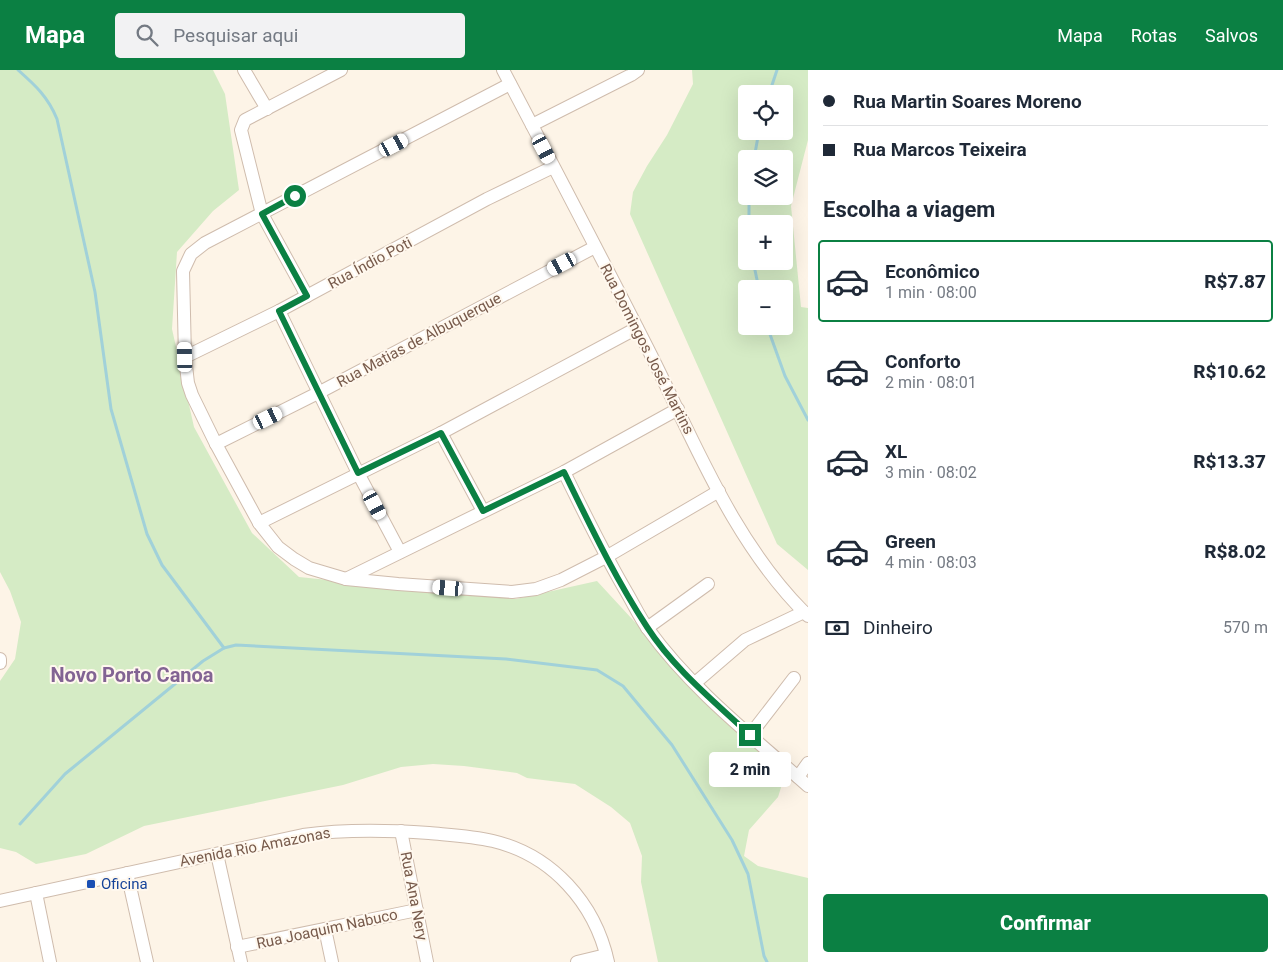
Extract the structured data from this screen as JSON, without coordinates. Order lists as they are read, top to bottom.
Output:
{
  "streets": {
    "street": [
      "Rua Índio Poti",
      "Rua Matias de Albuquerque",
      "Rua Domingos José Martins",
      "Avenida Rio Amazonas",
      "Rua Ana Nery",
      "Rua Joaquim Nabuco"
    ]
  },
  "crossings": [
    ["Rua Índio Poti", "Rua Domingos José Martins"],
    ["Rua Matias de Albuquerque", "Rua Domingos José Martins"],
    ["Avenida Rio Amazonas", "Rua Ana Nery"],
    ["Rua Ana Nery", "Rua Joaquim Nabuco"]
  ],
  "districts": ["Novo Porto Canoa"],
  "places": {
    "transit": ["Oficina"]
  },
  "page": {
    "header": "Mapa",
    "search": "Pesquisar aqui",
    "nav": ["Mapa", "Rotas", "Salvos"],
    "banner": ["Rua Martin Soares Moreno", "Rua Marcos Teixeira"],
    "map_buttons": ["+", "−"],
    "heading": "Escolha a viagem",
    "list": [
      {
        "name": "Econômico",
        "note": "1 min · 08:00",
        "value": "R$7.87"
      },
      {
        "name": "Conforto",
        "note": "2 min · 08:01",
        "value": "R$10.62"
      },
      {
        "name": "XL",
        "note": "3 min · 08:02",
        "value": "R$13.37"
      },
      {
        "name": "Green",
        "note": "4 min · 08:03",
        "value": "R$8.02"
      }
    ],
    "pay": ["Dinheiro", "570 m"],
    "bubble": "2 min",
    "buttons": "Confirmar"
  }
}
